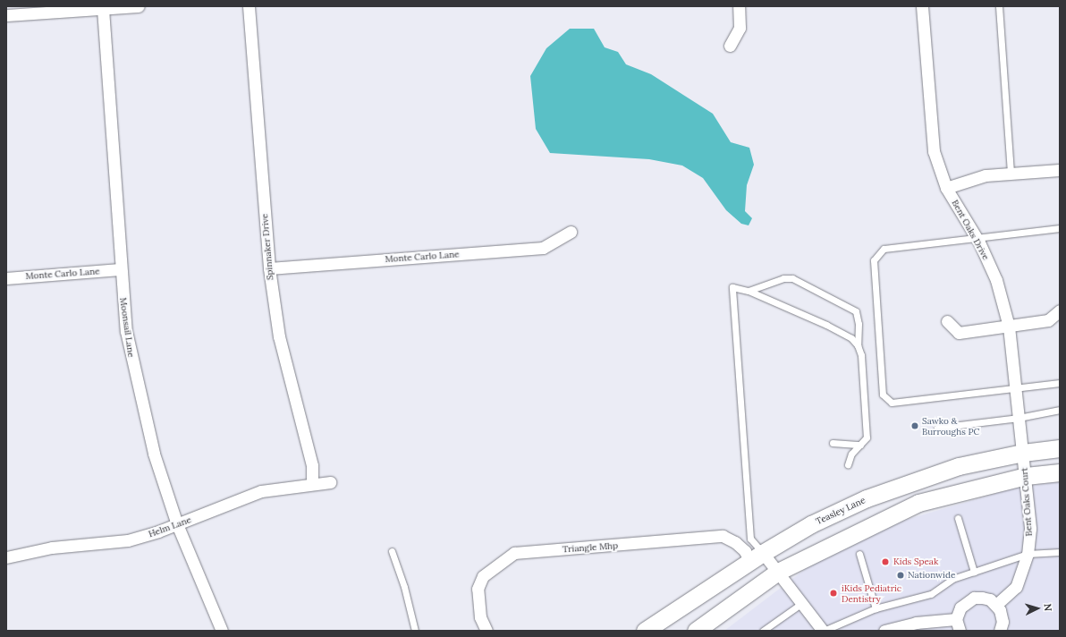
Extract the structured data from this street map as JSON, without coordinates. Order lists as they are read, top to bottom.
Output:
{
  "streets": {
    "main road": ["Teasley Lane"],
    "street": [
      "Bent Oaks Drive",
      "Spinnaker Drive",
      "Monte Carlo Lane",
      "Moonsail Lane",
      "Bent Oaks Court",
      "Helm Lane",
      "Triangle Mhp"
    ]
  },
  "crossings": [
    ["Bent Oaks Drive", "Bent Oaks Court"],
    ["Bent Oaks Drive", "Teasley Lane"],
    ["Spinnaker Drive", "Monte Carlo Lane"],
    ["Spinnaker Drive", "Helm Lane"],
    ["Monte Carlo Lane", "Moonsail Lane"],
    ["Moonsail Lane", "Helm Lane"],
    ["Bent Oaks Court", "Teasley Lane"],
    ["Teasley Lane", "Triangle Mhp"]
  ],
  "places": [
    "Sawko & Burroughs PC",
    "Kids Speak",
    "Nationwide",
    "iKids Pediatric Dentistry"
  ],
  "north": "right"
}
